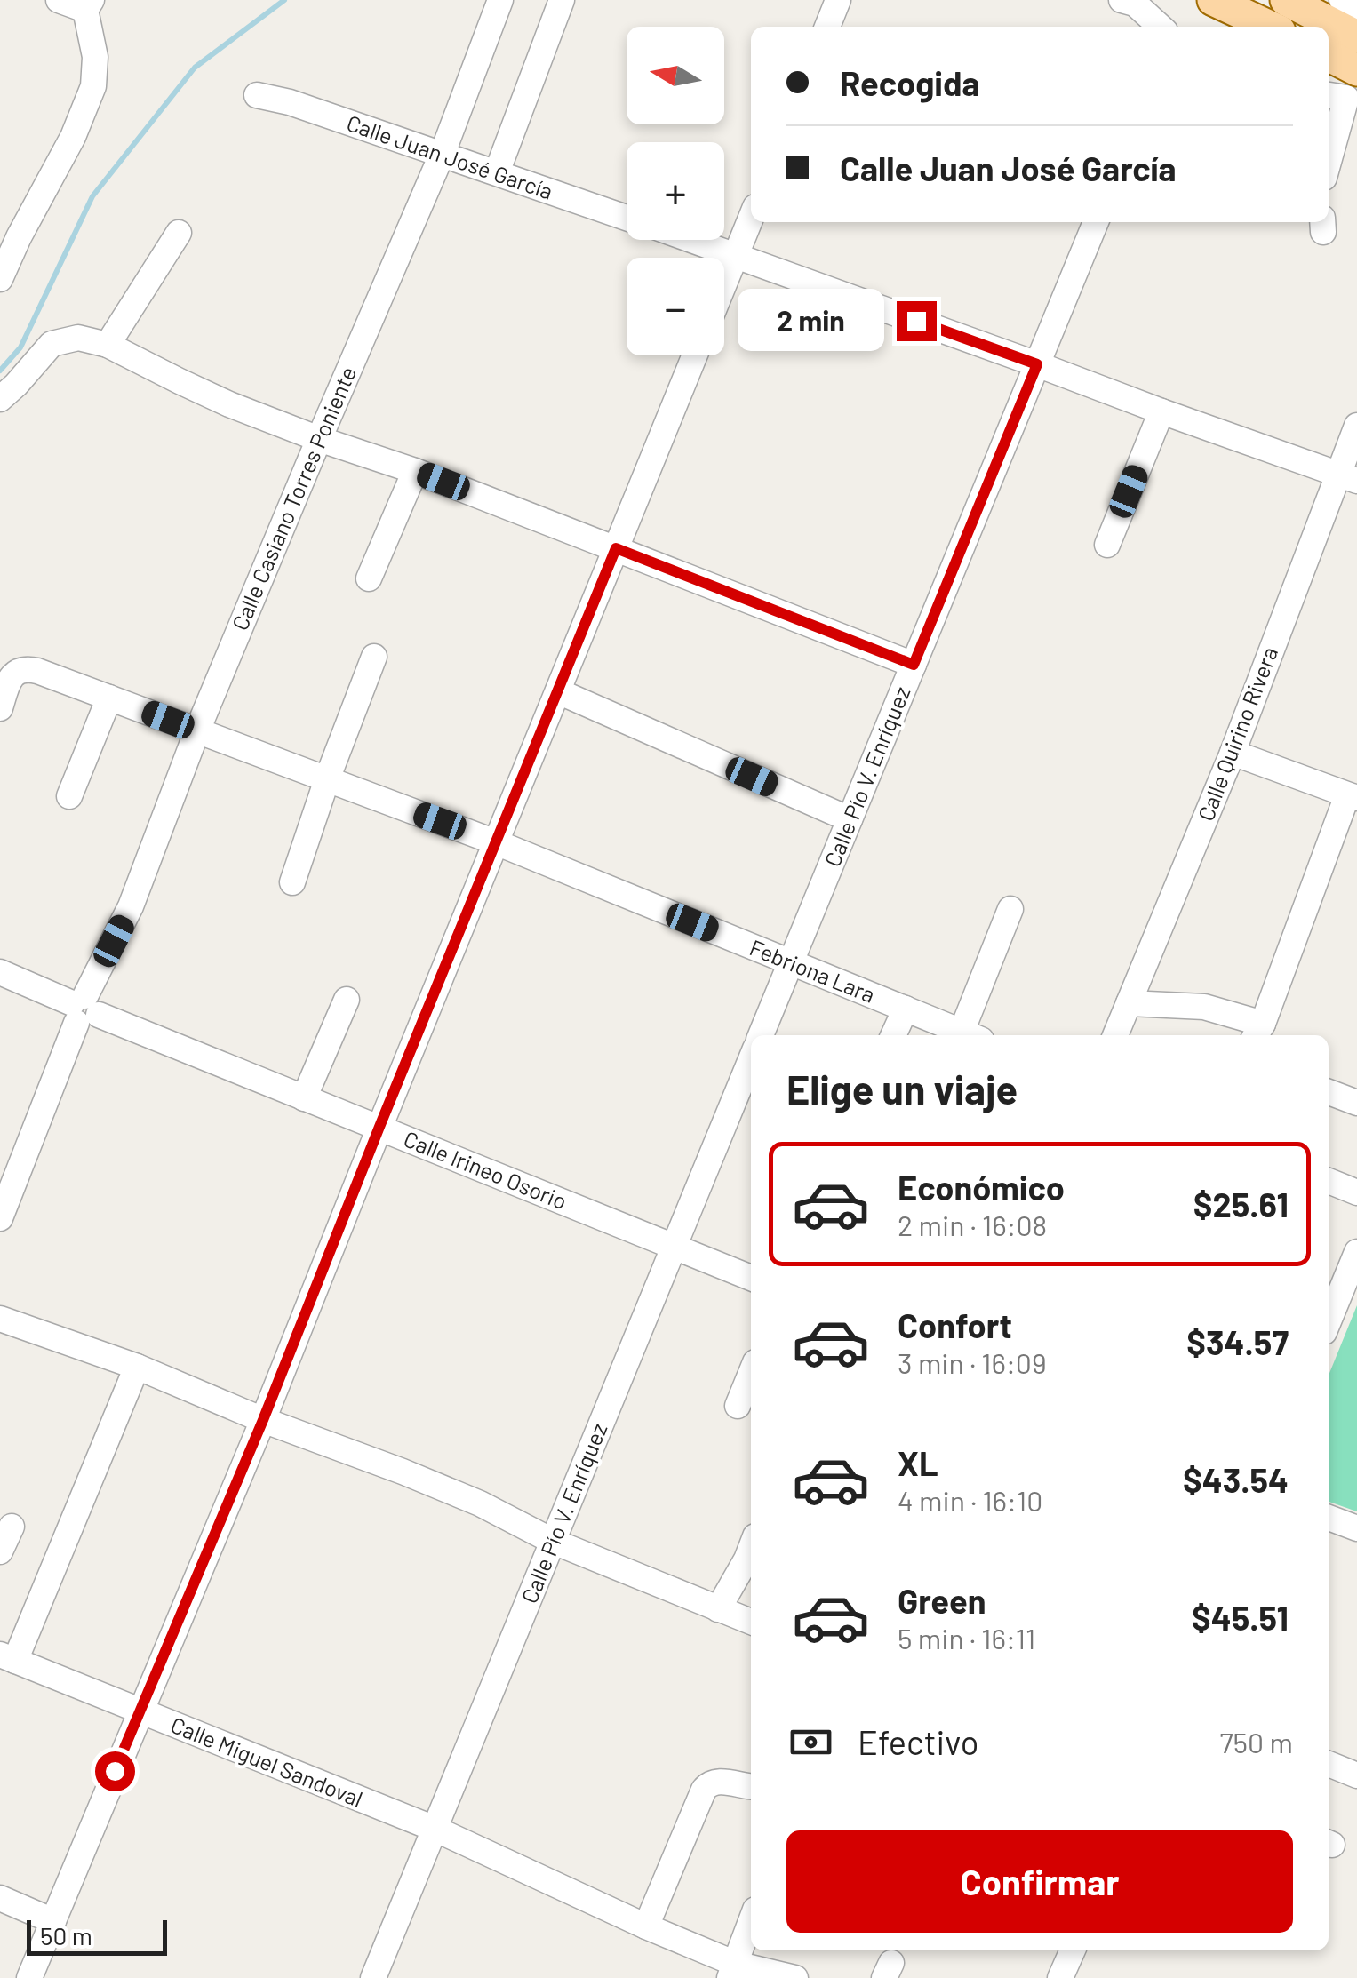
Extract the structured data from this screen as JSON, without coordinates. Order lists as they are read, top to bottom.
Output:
{
  "streets": {
    "street": [
      "Calle Juan José García",
      "Calle Casiano Torres Poniente",
      "Calle Quirino Rivera",
      "Calle Pío V. Enríquez",
      "Febriona Lara",
      "Calle Irineo Osorio",
      "Calle Miguel Sandoval"
    ]
  },
  "crossings": [
    ["Calle Juan José García", "Calle Casiano Torres Poniente"],
    ["Calle Juan José García", "Calle Quirino Rivera"],
    ["Calle Juan José García", "Calle Pío V. Enríquez"],
    ["Calle Casiano Torres Poniente", "Febriona Lara"],
    ["Calle Casiano Torres Poniente", "Calle Irineo Osorio"],
    ["Calle Pío V. Enríquez", "Febriona Lara"],
    ["Calle Pío V. Enríquez", "Calle Irineo Osorio"],
    ["Calle Pío V. Enríquez", "Calle Miguel Sandoval"]
  ],
  "scale_bar": "50 m",
  "north": "left",
  "page": {
    "map_buttons": ["+", "−"],
    "banner": ["Recogida", "Calle Juan José García"],
    "bubble": "2 min",
    "heading": "Elige un viaje",
    "list": [
      {
        "name": "Económico",
        "note": "2 min · 16:08",
        "value": "$25.61"
      },
      {
        "name": "Confort",
        "note": "3 min · 16:09",
        "value": "$34.57"
      },
      {
        "name": "XL",
        "note": "4 min · 16:10",
        "value": "$43.54"
      },
      {
        "name": "Green",
        "note": "5 min · 16:11",
        "value": "$45.51"
      }
    ],
    "pay": ["Efectivo", "750 m"],
    "buttons": "Confirmar",
    "scale": "50 m"
  }
}
